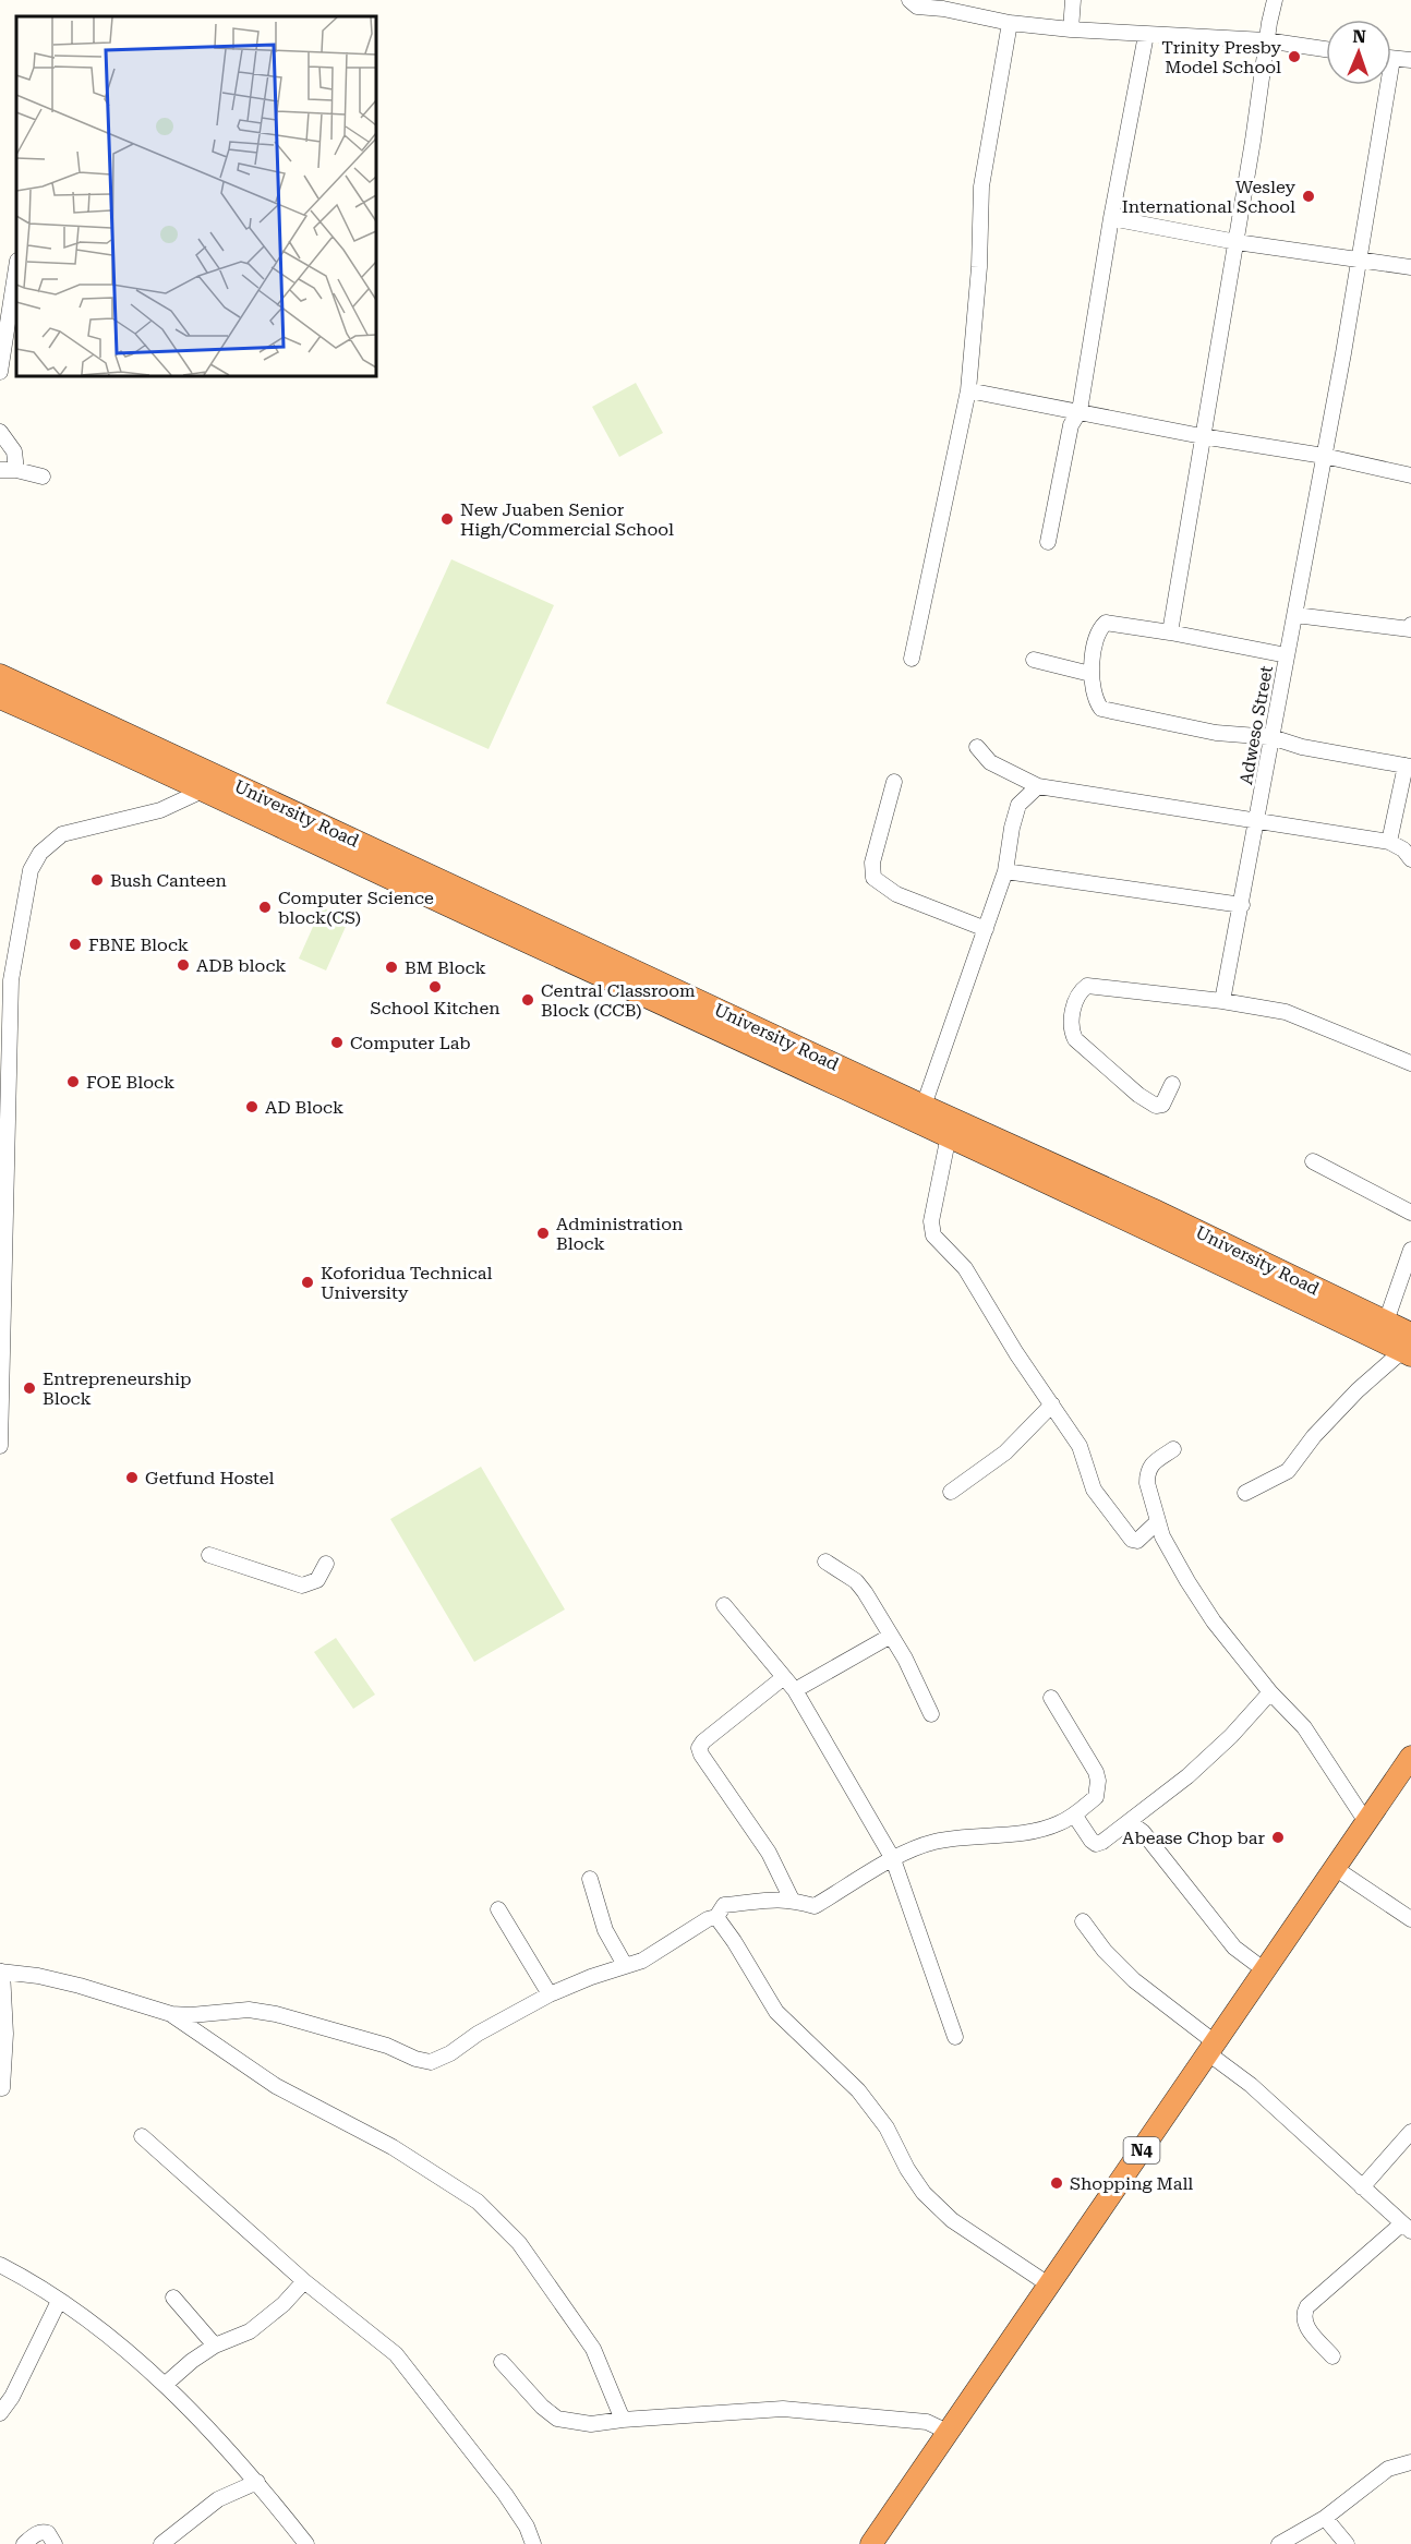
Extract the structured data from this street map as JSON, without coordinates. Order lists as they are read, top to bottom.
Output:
{
  "streets": {
    "highway": ["University Road", "N4"],
    "street": ["Adweso Street"]
  },
  "places": [
    "Trinity Presby Model School",
    "Wesley International School",
    "New Juaben Senior High/Commercial School",
    "Bush Canteen",
    "Computer Science block(CS)",
    "FBNE Block",
    "ADB block",
    "BM Block",
    "School Kitchen",
    "Central Classroom Block (CCB)",
    "Computer Lab",
    "FOE Block",
    "AD Block",
    "Administration Block",
    "Koforidua Technical University",
    "Entrepreneurship Block",
    "Getfund Hostel",
    "Abease Chop bar",
    "Shopping Mall"
  ],
  "north": "top"
}
